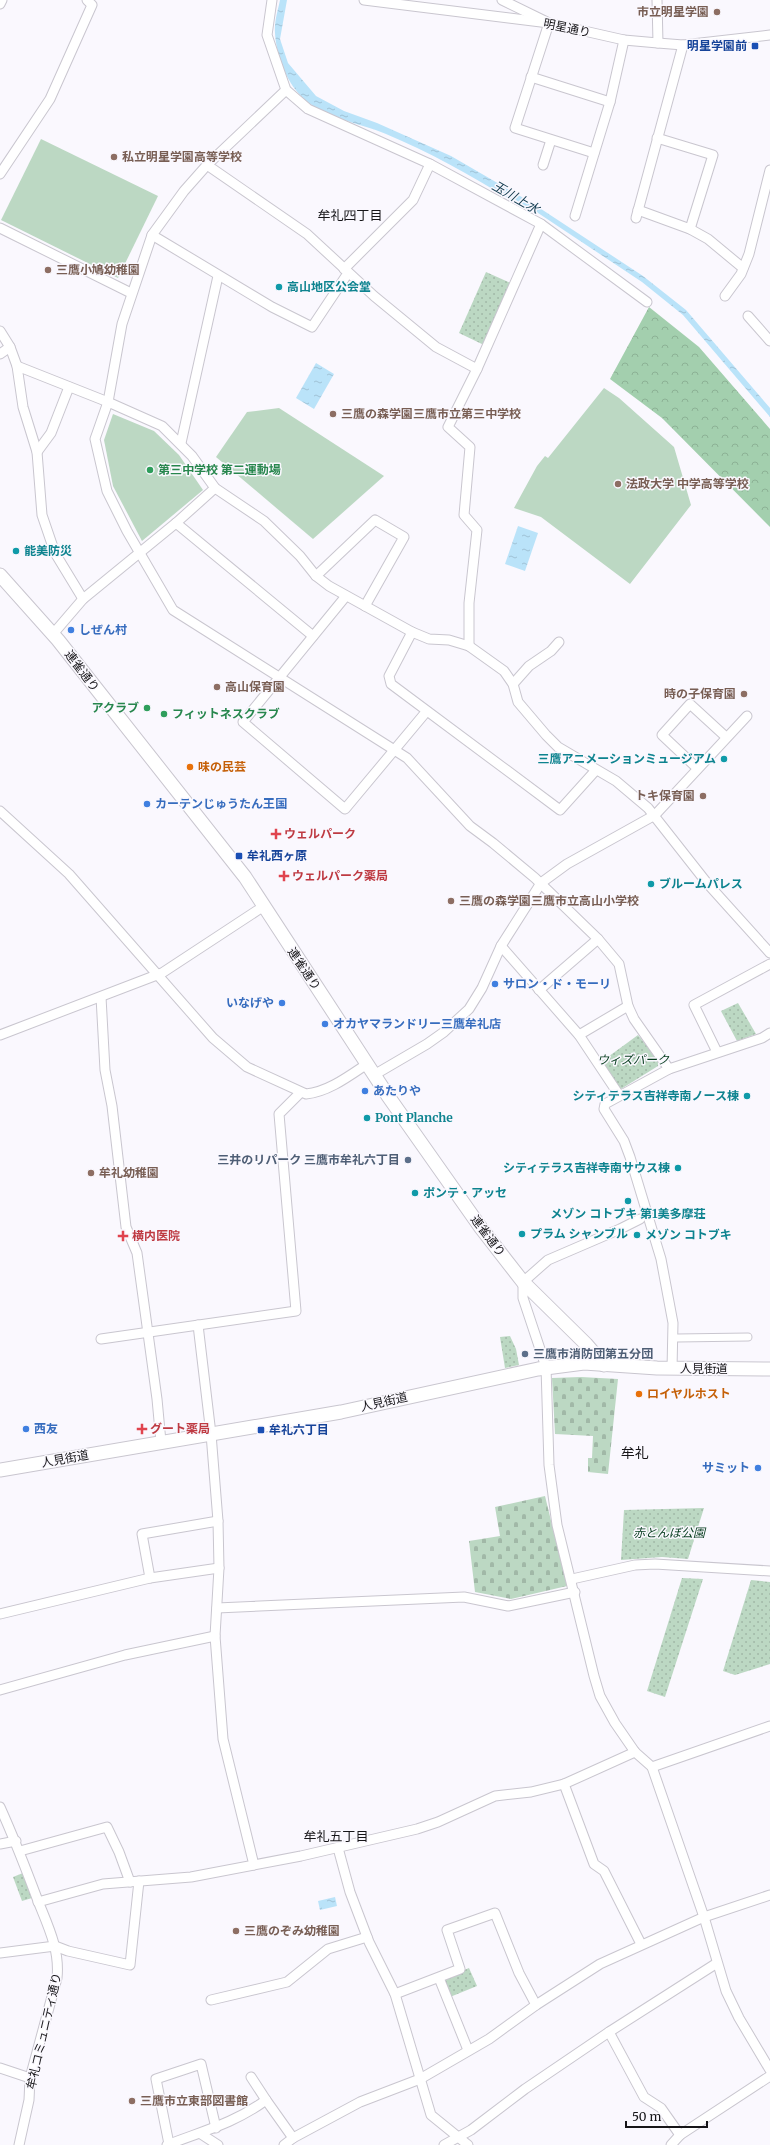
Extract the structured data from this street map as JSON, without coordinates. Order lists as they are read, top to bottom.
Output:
{
  "streets": {
    "main road": ["連雀通り", "人見街道"],
    "street": ["明星通り", "牟礼コミュニティ通り"]
  },
  "crossings": [
    ["連雀通り", "人見街道"]
  ],
  "districts": ["牟礼四丁目", "牟礼", "牟礼五丁目"],
  "water": ["玉川上水"],
  "parks": ["ウィズパーク", "赤とんぼ公園"],
  "places": {
    "other": [
      "市立明星学園",
      "私立明星学園高等学校",
      "三鷹小鳩幼稚園",
      "高山地区公会堂",
      "三鷹の森学園三鷹市立第三中学校",
      "第三中学校 第二運動場",
      "法政大学 中学高等学校",
      "能美防災",
      "しぜん村",
      "高山保育園",
      "時の子保育園",
      "アクラブ",
      "フィットネスクラブ",
      "三鷹アニメーションミュージアム",
      "味の民芸",
      "トキ保育園",
      "カーテンじゅうたん王国",
      "ブルームパレス",
      "三鷹の森学園三鷹市立高山小学校",
      "サロン・ド・モーリ",
      "いなげや",
      "オカヤマランドリー三鷹牟礼店",
      "あたりや",
      "シティテラス吉祥寺南ノース棟",
      "Pont Planche",
      "三井のリパーク 三鷹市牟礼六丁目",
      "シティテラス吉祥寺南サウス棟",
      "牟礼幼稚園",
      "ポンテ・アッセ",
      "メゾン コトブキ 第1美多摩荘",
      "プラム シャンブル",
      "メゾン コトブキ",
      "三鷹市消防団第五分団",
      "ロイヤルホスト",
      "西友",
      "サミット",
      "三鷹のぞみ幼稚園",
      "三鷹市立東部図書館"
    ],
    "transit": ["明星学園前", "牟礼西ヶ原", "牟礼六丁目"],
    "health": [
      "ウェルパーク",
      "ウェルパーク薬局",
      "横内医院",
      "グート薬局"
    ]
  },
  "scale_bar": "50 m"
}
